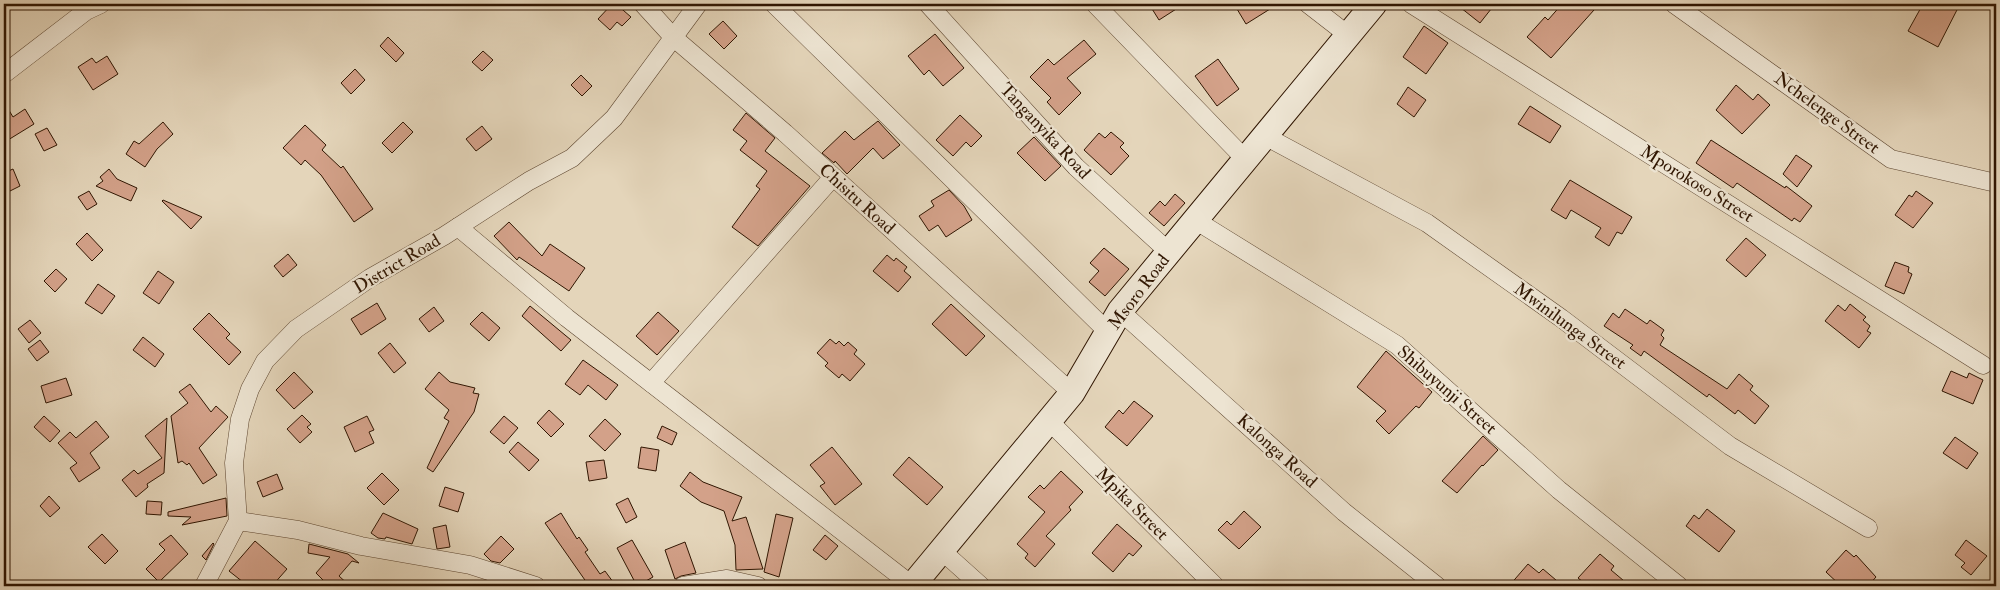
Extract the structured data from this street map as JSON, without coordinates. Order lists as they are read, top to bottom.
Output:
{
  "streets": {
    "street": [
      "Nchelenge Street",
      "Tanganyika Road",
      "Mporokoso Street",
      "Chisitu Road",
      "District Road",
      "Msoro Road",
      "Mwinilunga Street",
      "Shibuyunji Street",
      "Kalonga Road",
      "Mpika Street"
    ]
  },
  "crossings": [
    ["Tanganyika Road", "Msoro Road"],
    ["Chisitu Road", "District Road"],
    ["Chisitu Road", "Msoro Road"],
    ["Msoro Road", "Mwinilunga Street"],
    ["Msoro Road", "Shibuyunji Street"],
    ["Msoro Road", "Kalonga Road"],
    ["Msoro Road", "Mpika Street"]
  ]
}
